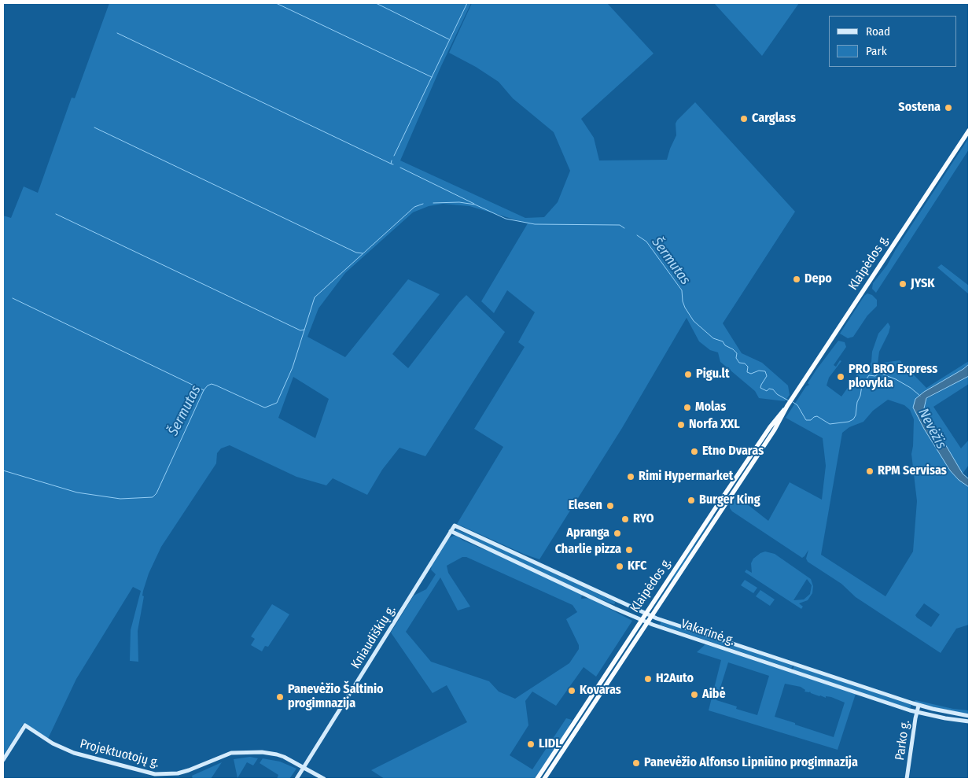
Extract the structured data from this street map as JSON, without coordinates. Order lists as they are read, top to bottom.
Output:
{
  "streets": {
    "highway": ["Klaipėdos g."],
    "main road": [
      "Vakarinė g.",
      "Kniaudiškių g.",
      "Parko g.",
      "Projektuotojų g."
    ]
  },
  "crossings": [
    ["Klaipėdos g.", "Vakarinė g."],
    ["Vakarinė g.", "Kniaudiškių g."],
    ["Vakarinė g.", "Parko g."],
    ["Kniaudiškių g.", "Projektuotojų g."]
  ],
  "water": ["Šermutas", "Nevėžis"],
  "places": [
    "Sostena",
    "Carglass",
    "Depo",
    "JYSK",
    "Pigu.lt",
    "PRO BRO Express plovykla",
    "Molas",
    "Norfa XXL",
    "Etno Dvaras",
    "RPM Servisas",
    "Rimi Hypermarket",
    "Burger King",
    "Elesen",
    "RYO",
    "Apranga",
    "Charlie pizza",
    "KFC",
    "H2Auto",
    "Kovaras",
    "Aibė",
    "Panevėžio Šaltinio progimnazija",
    "LIDL",
    "Panevėžio Alfonso Lipniūno progimnazija"
  ],
  "legend": ["Road", "Park"]
}
